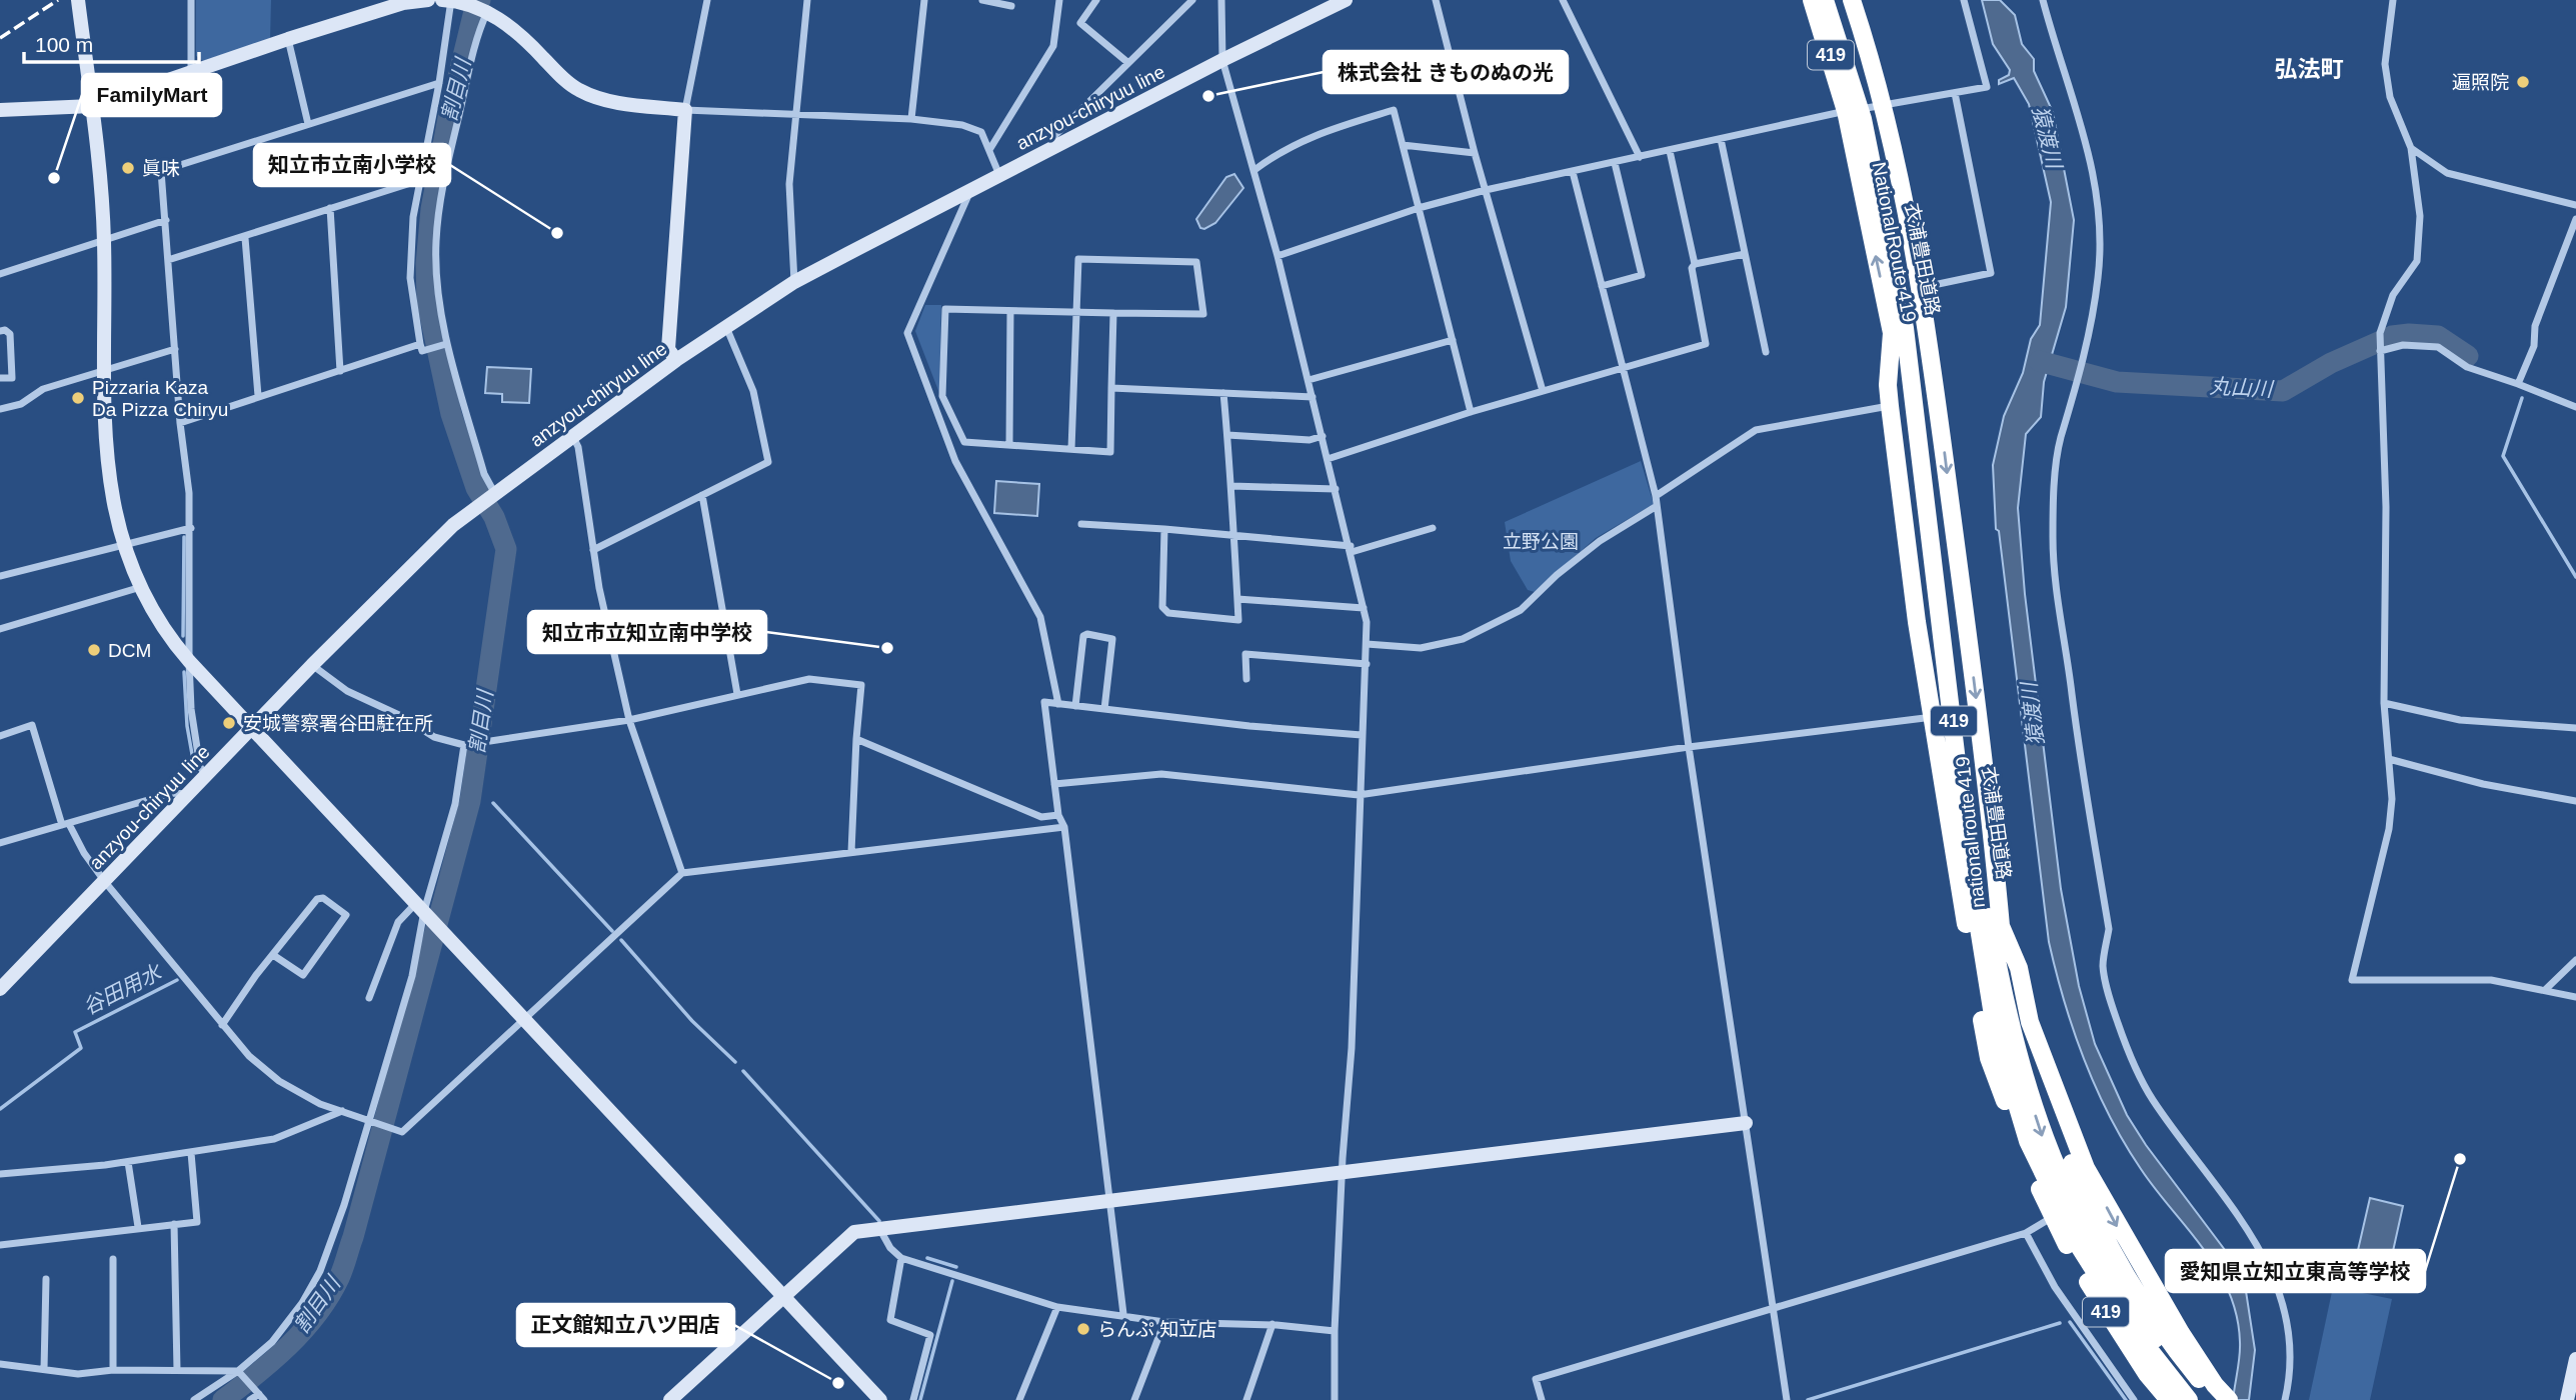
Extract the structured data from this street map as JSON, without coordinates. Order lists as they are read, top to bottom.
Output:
{
  "streets": {
    "highway": [
      "419",
      "National Route 419",
      "衣浦豊田道路",
      "national route 419"
    ],
    "street": ["anzyou-chiryuu line"]
  },
  "crossings": [
    ["419", "national route 419"],
    ["National Route 419", "衣浦豊田道路"],
    ["National Route 419", "national route 419"],
    ["衣浦豊田道路", "national route 419"]
  ],
  "one_way": ["National Route 419"],
  "districts": ["弘法町"],
  "water": [
    "割目川",
    "猿渡川",
    "丸山川",
    "谷田用水"
  ],
  "parks": ["立野公園"],
  "places": [
    "遍照院",
    "株式会社 きものぬの光",
    "眞味",
    "FamilyMart",
    "知立市立南小学校",
    "Pizzaria Kaza Da Pizza Chiryu",
    "知立市立知立南中学校",
    "DCM",
    "安城警察署谷田駐在所",
    "愛知県立知立東高等学校",
    "らんぷ 知立店",
    "正文館知立八ツ田店"
  ],
  "scale_bar": "100 m"
}
